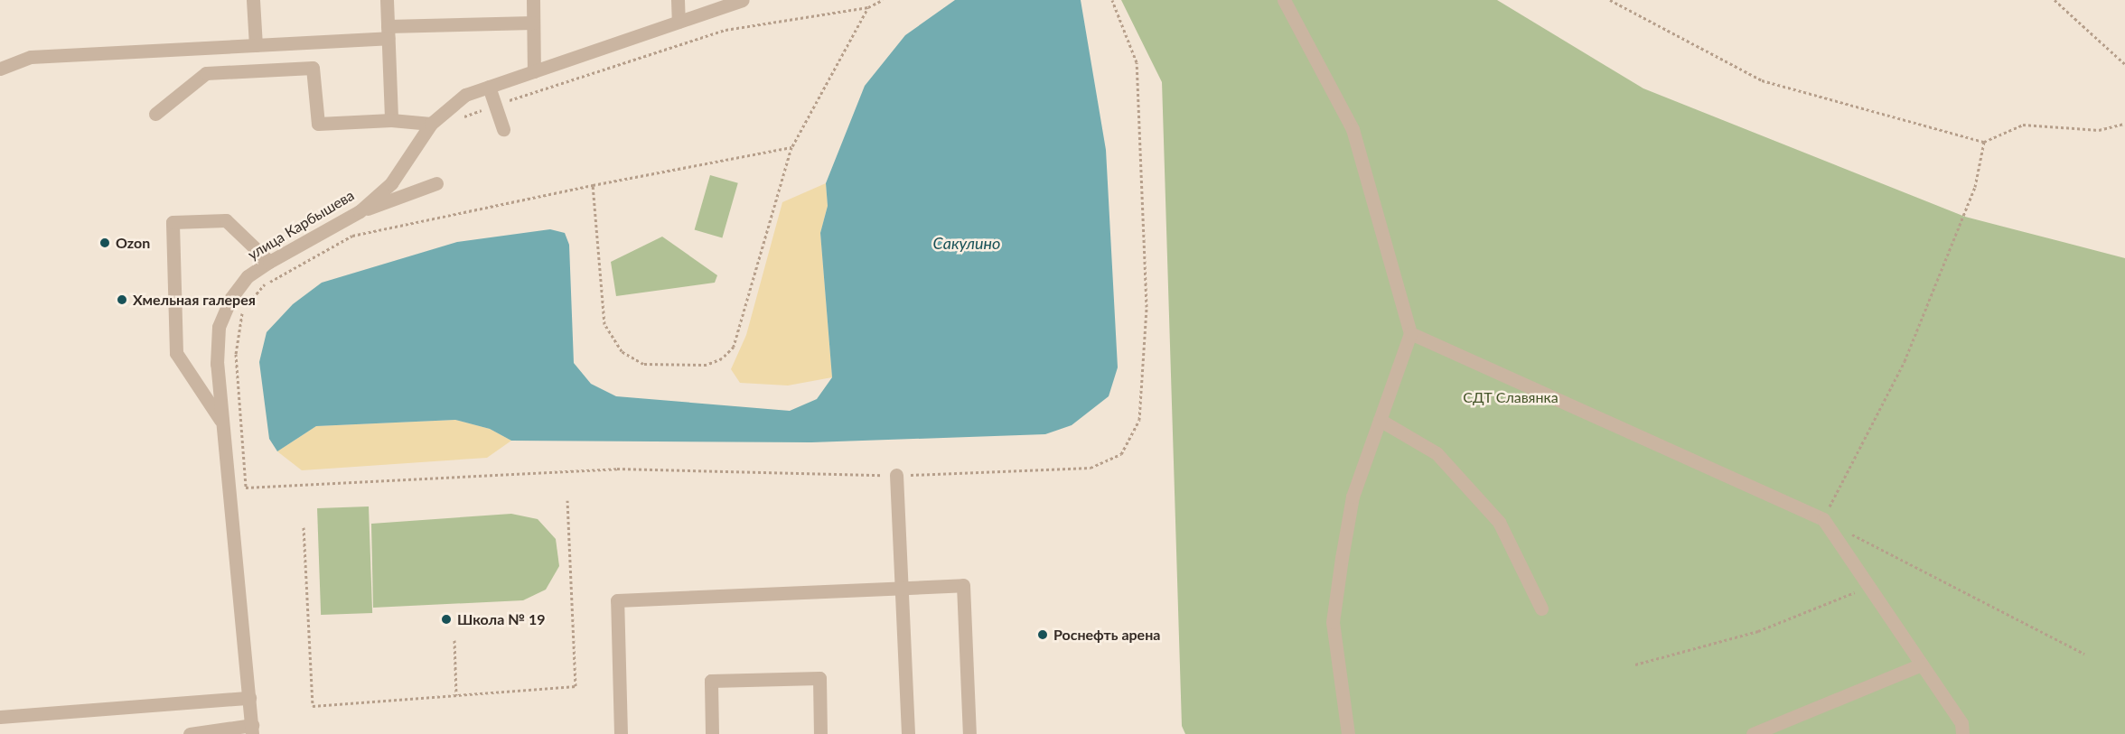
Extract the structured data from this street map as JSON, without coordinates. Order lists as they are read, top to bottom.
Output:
{
  "streets": {
    "street": ["улица Карбышева"]
  },
  "water": ["Сакулино"],
  "parks": ["СДТ Славянка"],
  "places": [
    "Ozon",
    "Хмельная галерея",
    "Школа № 19",
    "Роснефть арена"
  ]
}
